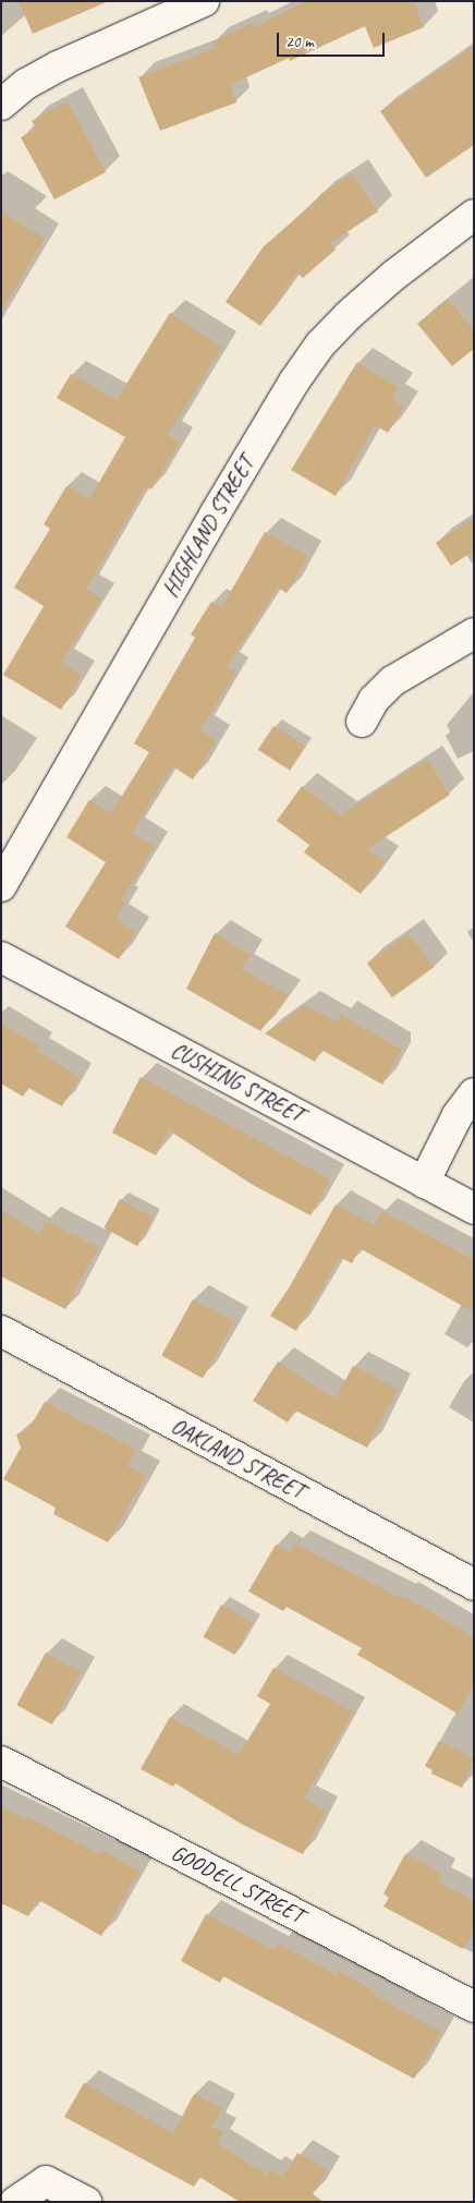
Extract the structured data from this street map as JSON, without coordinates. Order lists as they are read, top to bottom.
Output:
{
  "streets": {
    "street": [
      "HIGHLAND STREET",
      "CUSHING STREET",
      "OAKLAND STREET",
      "GOODELL STREET"
    ]
  },
  "scale_bar": "20 m"
}
